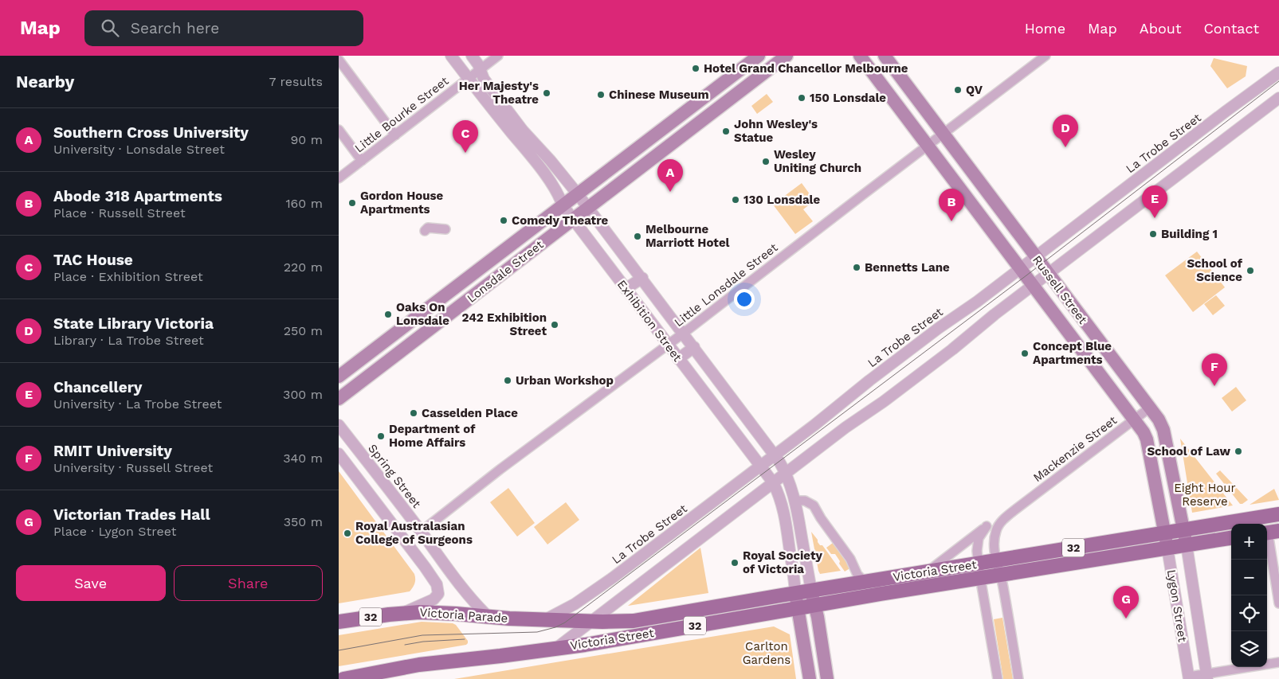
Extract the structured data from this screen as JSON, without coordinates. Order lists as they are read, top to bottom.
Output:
{
  "streets": {
    "main road": [
      "Lonsdale Street",
      "Russell Street",
      "Exhibition Street",
      "32",
      "Victoria Street",
      "Lygon Street",
      "Victoria Parade"
    ],
    "street": [
      "Little Bourke Street",
      "La Trobe Street",
      "Little Lonsdale Street",
      "Mackenzie Street",
      "Spring Street"
    ]
  },
  "crossings": [
    ["Little Bourke Street", "Exhibition Street"],
    ["La Trobe Street", "Russell Street"],
    ["La Trobe Street", "Exhibition Street"],
    ["La Trobe Street", "Victoria Parade"],
    ["Lonsdale Street", "Exhibition Street"],
    ["Little Lonsdale Street", "Russell Street"],
    ["Little Lonsdale Street", "Exhibition Street"],
    ["Little Lonsdale Street", "Spring Street"],
    ["Russell Street", "Mackenzie Street"],
    ["Russell Street", "Victoria Street"],
    ["Russell Street", "Lygon Street"],
    ["Exhibition Street", "Victoria Street"],
    ["Mackenzie Street", "Victoria Street"],
    ["Spring Street", "Victoria Parade"],
    ["32", "Victoria Street"],
    ["Victoria Street", "Lygon Street"],
    ["Victoria Street", "Victoria Parade"]
  ],
  "parks": ["Eight Hour Reserve", "Carlton Gardens"],
  "places": [
    "Hotel Grand Chancellor Melbourne",
    "QV",
    "Her Majesty's Theatre",
    "Chinese Museum",
    "150 Lonsdale",
    "John Wesley's Statue",
    "Wesley Uniting Church",
    "130 Lonsdale",
    "Gordon House Apartments",
    "Comedy Theatre",
    "Building 1",
    "Melbourne Marriott Hotel",
    "Bennetts Lane",
    "School of Science",
    "Oaks On Lonsdale",
    "242 Exhibition Street",
    "Concept Blue Apartments",
    "Urban Workshop",
    "Casselden Place",
    "Department of Home Affairs",
    "School of Law",
    "Royal Australasian College of Surgeons",
    "Royal Society of Victoria"
  ],
  "page": {
    "header": "Map",
    "search": "Search here",
    "nav": [
      "Home",
      "Map",
      "About",
      "Contact"
    ],
    "heading": ["Nearby", "7 results"],
    "list": [
      {
        "mark": "A",
        "name": "Southern Cross University",
        "note": "University · Lonsdale Street",
        "value": "90 m"
      },
      {
        "mark": "B",
        "name": "Abode 318 Apartments",
        "note": "Place · Russell Street",
        "value": "160 m"
      },
      {
        "mark": "C",
        "name": "TAC House",
        "note": "Place · Exhibition Street",
        "value": "220 m"
      },
      {
        "mark": "D",
        "name": "State Library Victoria",
        "note": "Library · La Trobe Street",
        "value": "250 m"
      },
      {
        "mark": "E",
        "name": "Chancellery",
        "note": "University · La Trobe Street",
        "value": "300 m"
      },
      {
        "mark": "F",
        "name": "RMIT University",
        "note": "University · Russell Street",
        "value": "340 m"
      },
      {
        "mark": "G",
        "name": "Victorian Trades Hall",
        "note": "Place · Lygon Street",
        "value": "350 m"
      }
    ],
    "pins": [
      "D",
      "C",
      "A",
      "E",
      "B",
      "F",
      "G"
    ],
    "map_buttons": ["+", "−"],
    "buttons": ["Save", "Share"]
  }
}
